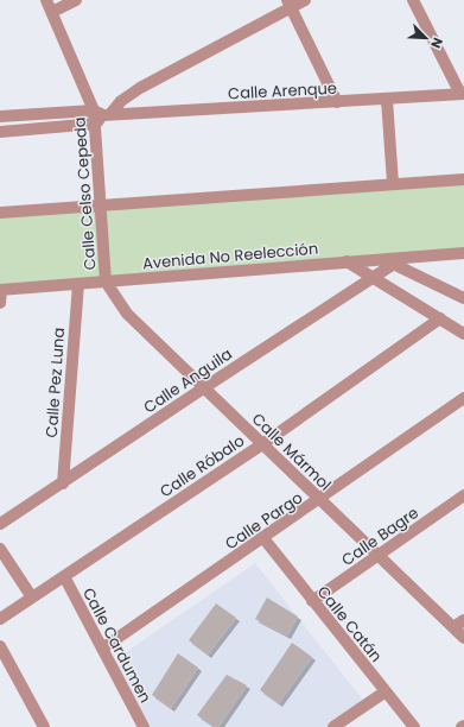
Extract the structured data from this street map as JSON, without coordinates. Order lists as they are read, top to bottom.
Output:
{
  "streets": {
    "street": [
      "Calle Arenque",
      "Calle Celso Cepeda",
      "Avenida No Reelección",
      "Calle Anguila",
      "Calle Pez Luna",
      "Calle Mármol",
      "Calle Róbalo",
      "Calle Pargo",
      "Calle Bagre",
      "Calle Catán",
      "Calle Cardumen"
    ]
  },
  "crossings": [
    ["Calle Arenque", "Calle Celso Cepeda"],
    ["Calle Celso Cepeda", "Avenida No Reelección"],
    ["Calle Celso Cepeda", "Calle Mármol"],
    ["Avenida No Reelección", "Calle Pez Luna"],
    ["Avenida No Reelección", "Calle Mármol"],
    ["Calle Anguila", "Calle Pez Luna"],
    ["Calle Anguila", "Calle Mármol"],
    ["Calle Mármol", "Calle Róbalo"],
    ["Calle Mármol", "Calle Pargo"],
    ["Calle Mármol", "Calle Bagre"],
    ["Calle Róbalo", "Calle Cardumen"],
    ["Calle Pargo", "Calle Catán"],
    ["Calle Pargo", "Calle Cardumen"],
    ["Calle Bagre", "Calle Catán"]
  ],
  "north": "bottom right"
}
